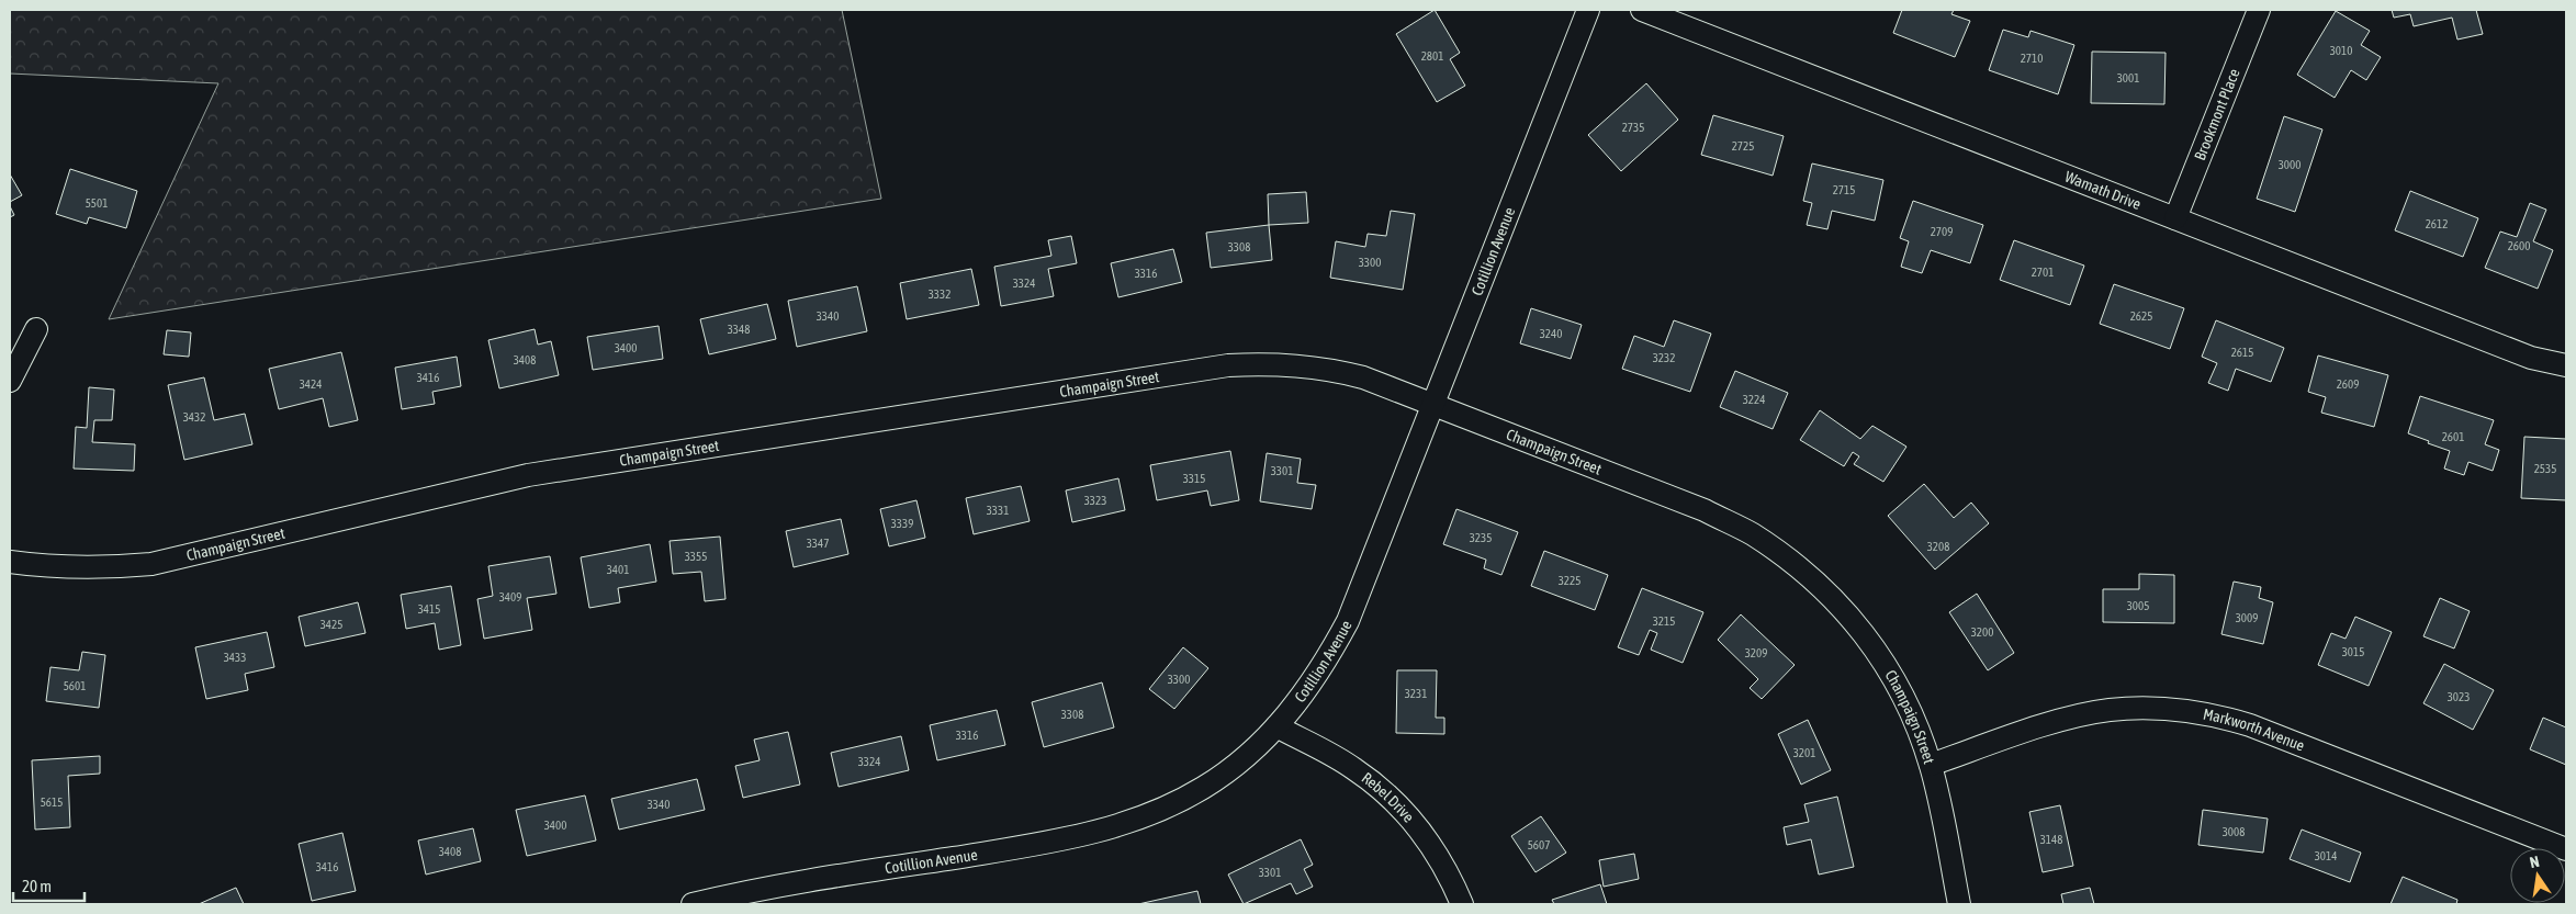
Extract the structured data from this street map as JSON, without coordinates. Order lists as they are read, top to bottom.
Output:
{
  "streets": {
    "street": [
      "Brookmont Place",
      "Wamath Drive",
      "Cotillion Avenue",
      "Champaign Street",
      "Markworth Avenue",
      "Rebel Drive"
    ]
  },
  "crossings": [
    ["Brookmont Place", "Wamath Drive"],
    ["Cotillion Avenue", "Champaign Street"],
    ["Cotillion Avenue", "Rebel Drive"],
    ["Champaign Street", "Markworth Avenue"]
  ],
  "house_numbers": [
    "3010",
    "2801",
    "2710",
    "3001",
    "2735",
    "2725",
    "3000",
    "2715",
    "5501",
    "2612",
    "2709",
    "2600",
    "3308",
    "3300",
    "2701",
    "3316",
    "3324",
    "3332",
    "3340",
    "2625",
    "3348",
    "3240",
    "3400",
    "2615",
    "3232",
    "3408",
    "3416",
    "3424",
    "2609",
    "3224",
    "3432",
    "2601",
    "2535",
    "3301",
    "3315",
    "3323",
    "3331",
    "3339",
    "3235",
    "3347",
    "3208",
    "3355",
    "3401",
    "3225",
    "3409",
    "3005",
    "3415",
    "3009",
    "3215",
    "3425",
    "3200",
    "3015",
    "3209",
    "3433",
    "3300",
    "5601",
    "3231",
    "3023",
    "3308",
    "3316",
    "3201",
    "3324",
    "5615",
    "3340",
    "3400",
    "3008",
    "3148",
    "5607",
    "3408",
    "3014",
    "3416",
    "3301"
  ],
  "scale_bar": "20 m",
  "north": "top"
}
